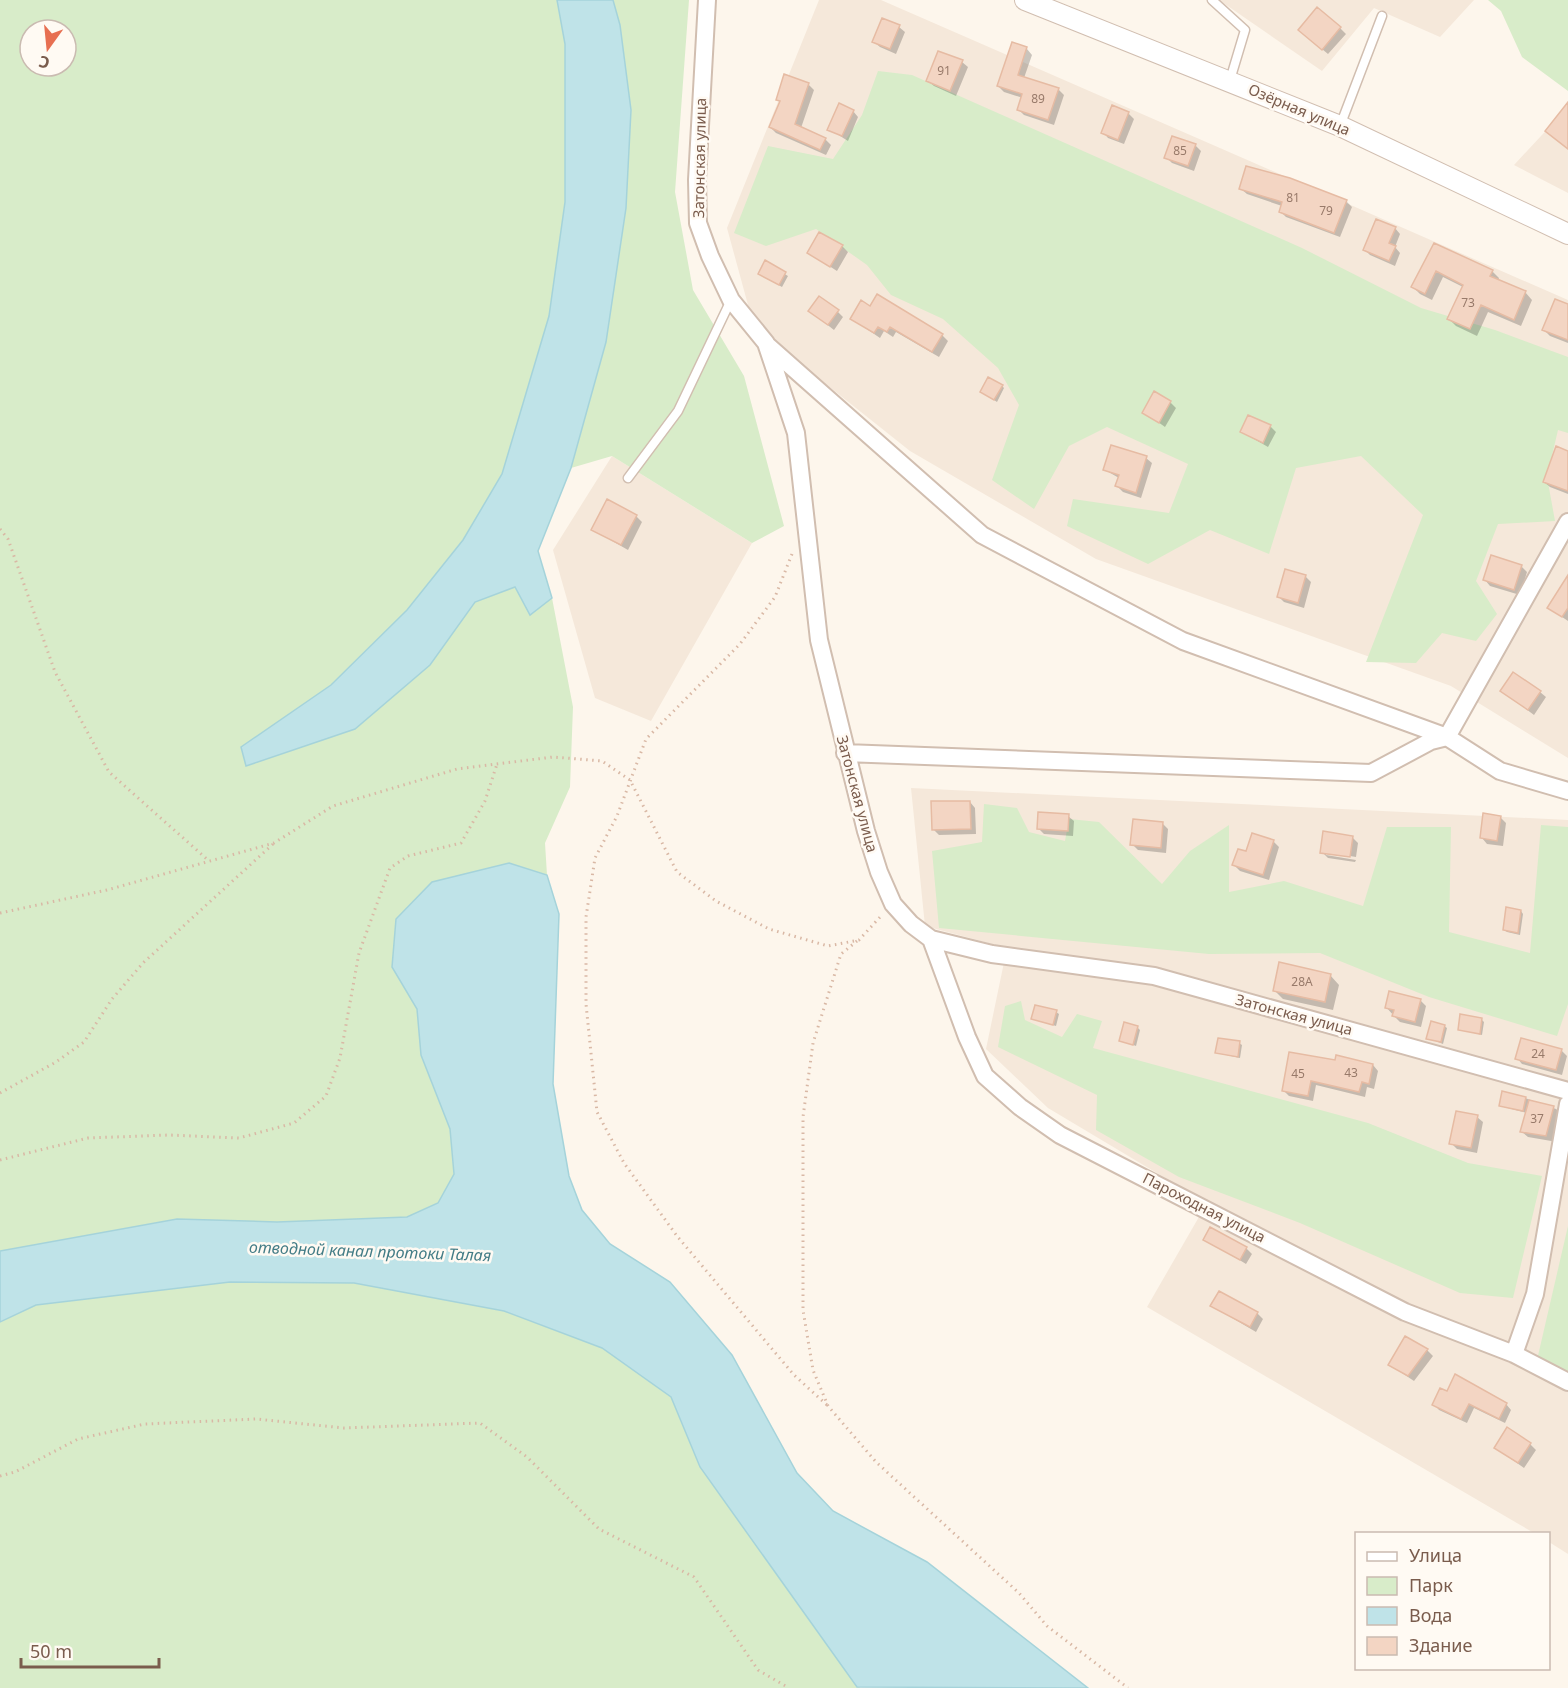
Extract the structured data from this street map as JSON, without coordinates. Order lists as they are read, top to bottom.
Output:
{
  "streets": {
    "street": ["Озёрная улица", "Затонская улица", "Пароходная улица"]
  },
  "crossings": [
    ["Затонская улица", "Пароходная улица"]
  ],
  "water": ["отводной канал протоки Талая"],
  "house_numbers": [
    "91",
    "89",
    "85",
    "81",
    "79",
    "73",
    "28А",
    "24",
    "43",
    "45",
    "37"
  ],
  "legend": [
    "Улица",
    "Парк",
    "Вода",
    "Здание"
  ],
  "scale_bar": "50 m",
  "north": "bottom"
}
